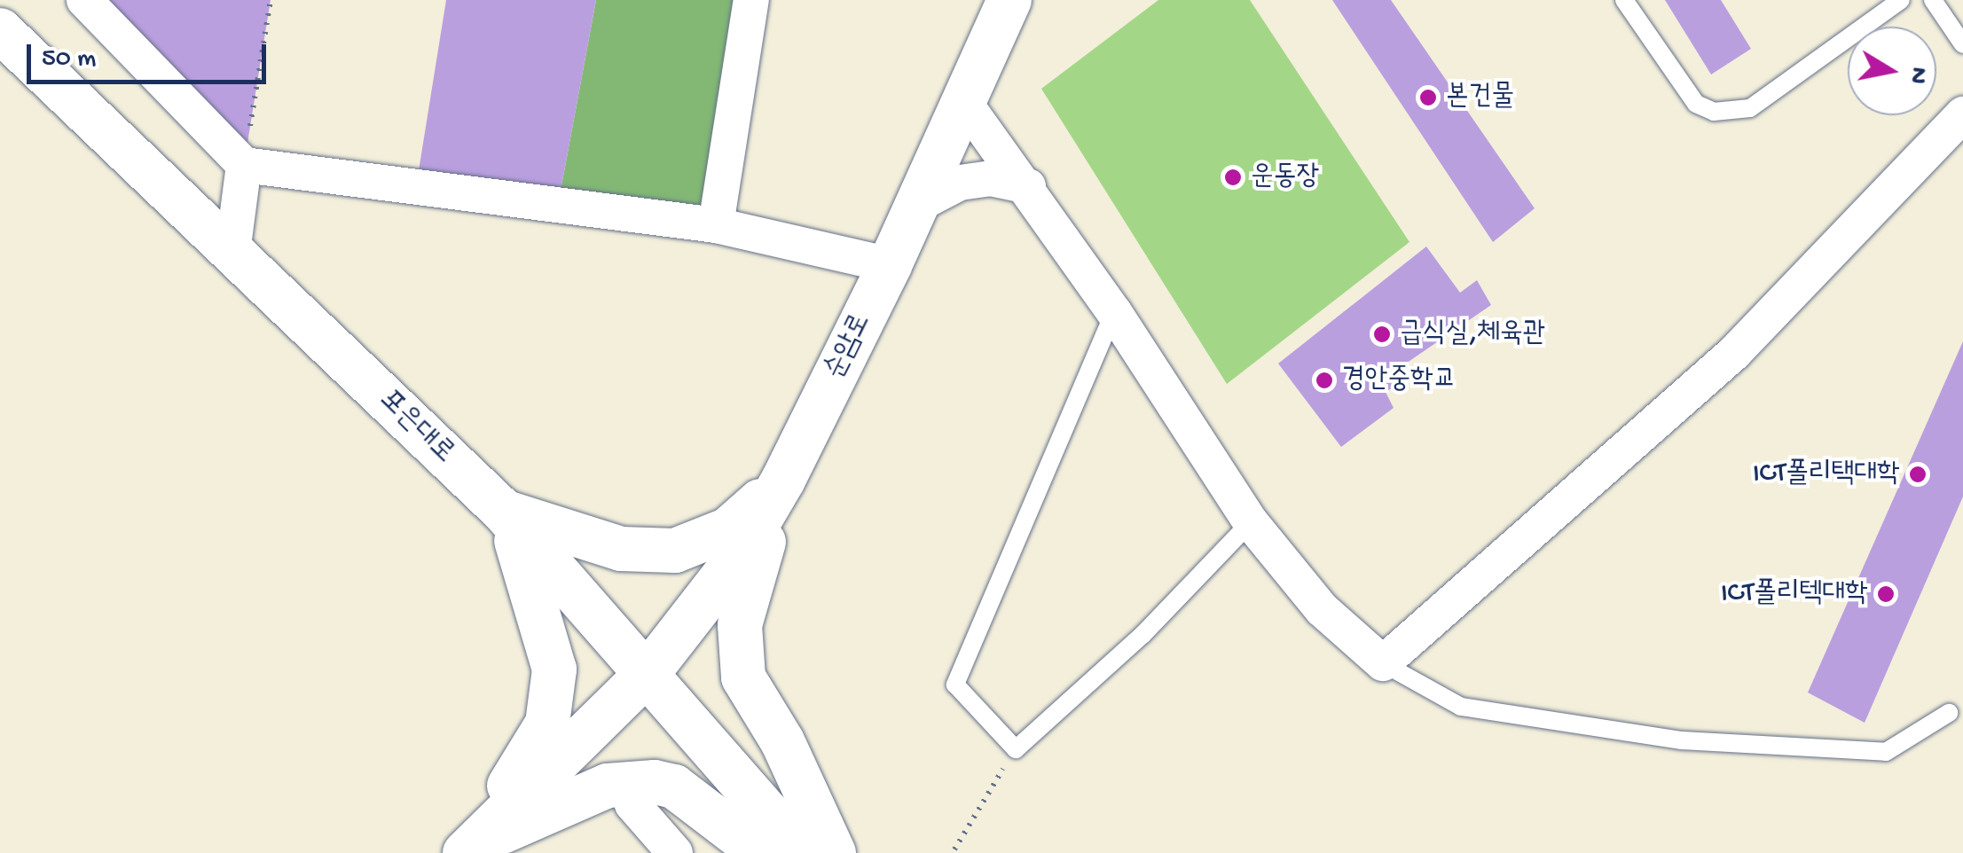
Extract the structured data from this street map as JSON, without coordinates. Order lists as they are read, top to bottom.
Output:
{
  "streets": {
    "street": ["순암로", "포은대로"]
  },
  "crossings": [
    ["순암로", "포은대로"]
  ],
  "places": [
    "본건물",
    "운동장",
    "급식실,체육관",
    "경안중학교",
    "ICT폴리택대학",
    "ICT폴리텍대학"
  ],
  "scale_bar": "50 m",
  "north": "right"
}
